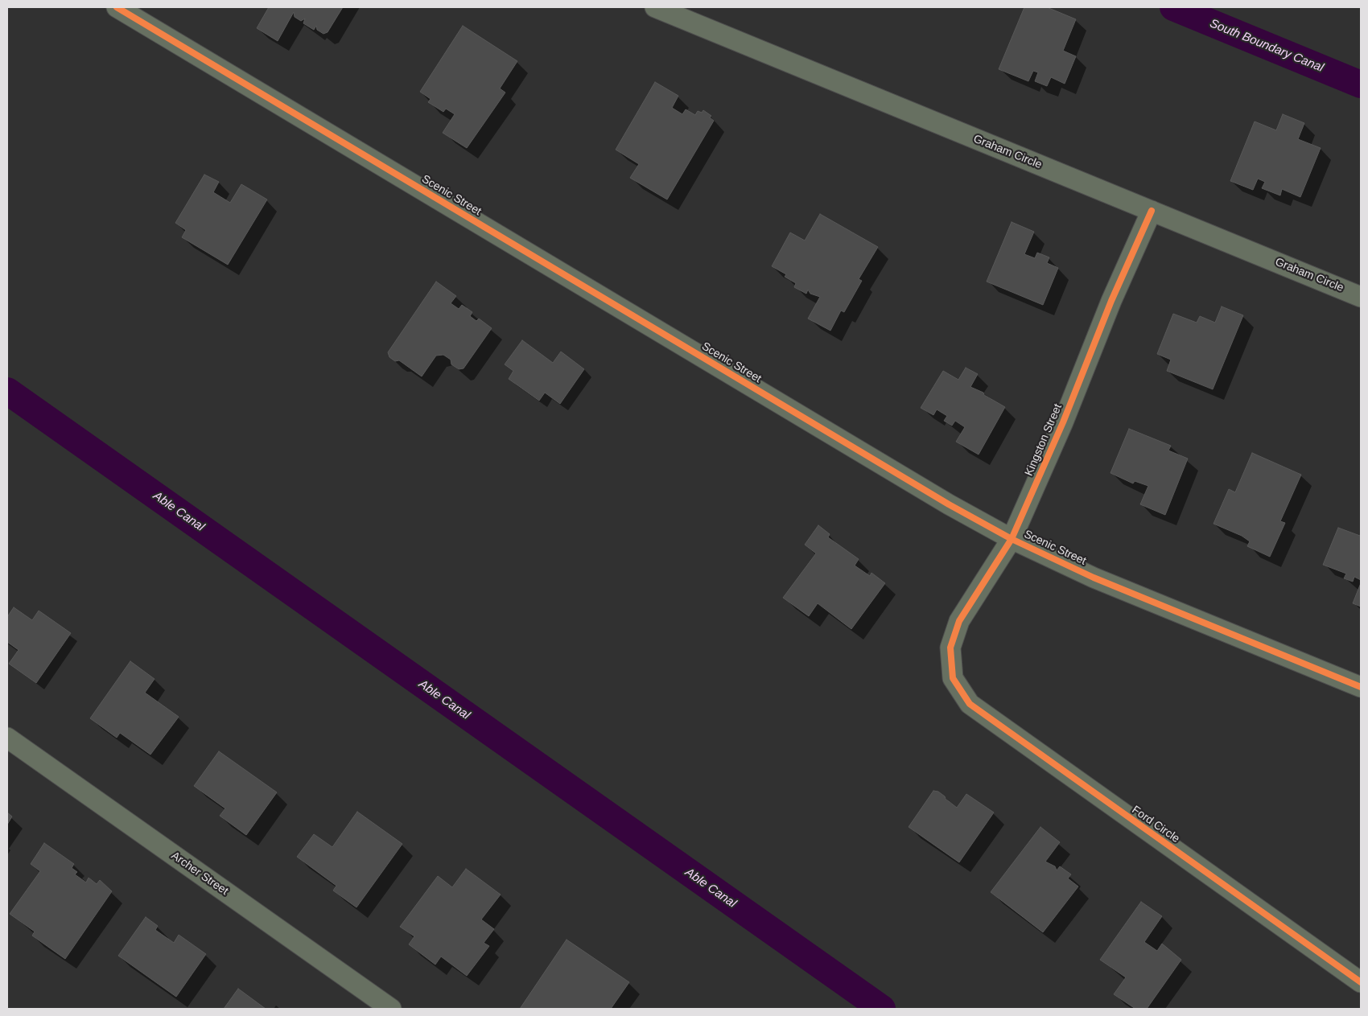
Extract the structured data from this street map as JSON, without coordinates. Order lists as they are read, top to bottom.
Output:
{
  "streets": {
    "street": [
      "Graham Circle",
      "Scenic Street",
      "Kingston Street",
      "Ford Circle",
      "Archer Street"
    ]
  },
  "crossings": [
    ["Graham Circle", "Kingston Street"],
    ["Scenic Street", "Kingston Street"],
    ["Kingston Street", "Ford Circle"]
  ],
  "water": ["South Boundary Canal", "Able Canal"]
}
